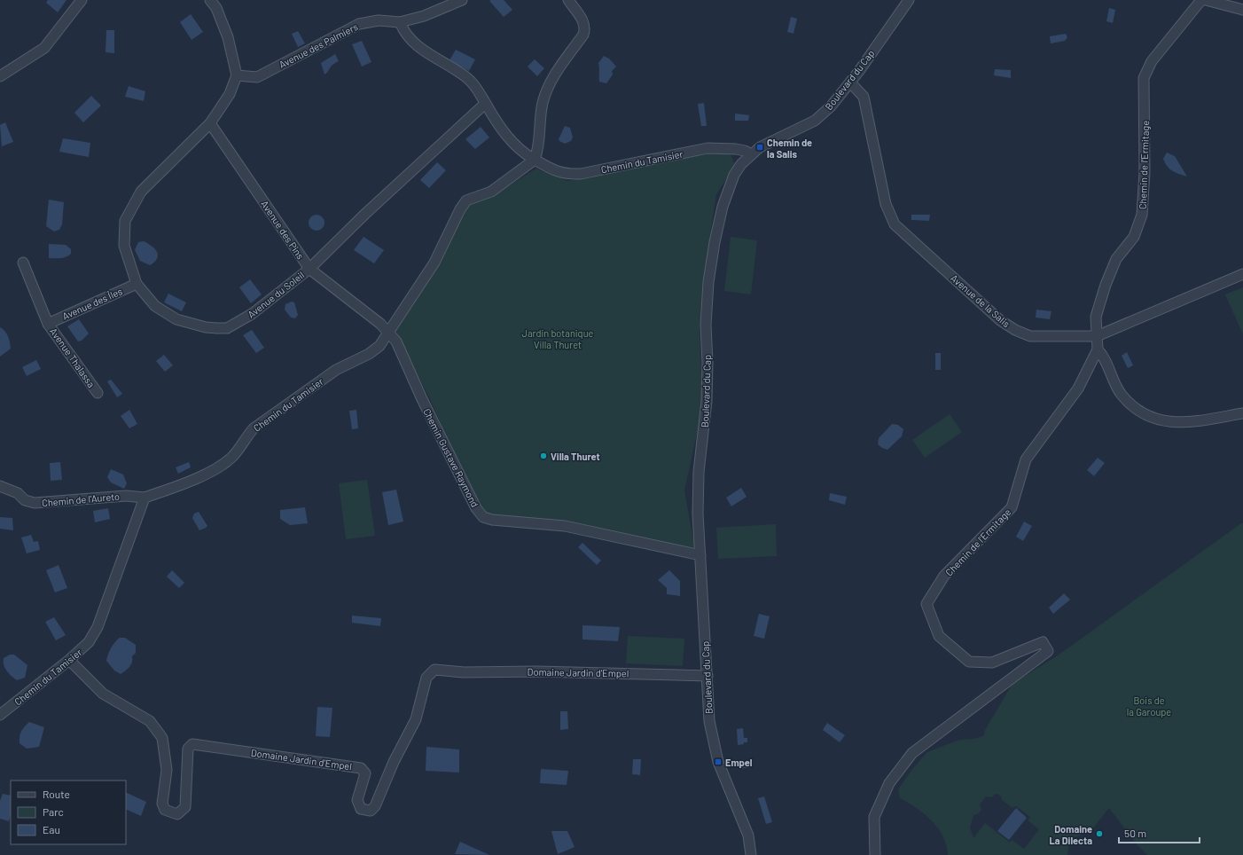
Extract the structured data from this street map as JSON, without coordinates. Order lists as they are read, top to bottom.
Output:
{
  "streets": {
    "street": [
      "Avenue des Palmiers",
      "Boulevard du Cap",
      "Chemin du Tamisier",
      "Chemin de l'Ermitage",
      "Avenue des Pins",
      "Avenue du Soleil",
      "Avenue de la Salis",
      "Avenue des Îles",
      "Avenue Thalassa",
      "Chemin Gustave Raymond",
      "Chemin de l'Aureto",
      "Domaine Jardin d'Empel"
    ]
  },
  "crossings": [
    ["Avenue des Palmiers", "Chemin du Tamisier"],
    ["Avenue des Palmiers", "Avenue du Soleil"],
    ["Boulevard du Cap", "Chemin du Tamisier"],
    ["Boulevard du Cap", "Avenue de la Salis"],
    ["Boulevard du Cap", "Chemin Gustave Raymond"],
    ["Boulevard du Cap", "Domaine Jardin d'Empel"],
    ["Chemin du Tamisier", "Avenue des Pins"],
    ["Chemin du Tamisier", "Avenue du Soleil"],
    ["Chemin du Tamisier", "Chemin Gustave Raymond"],
    ["Chemin du Tamisier", "Chemin de l'Aureto"],
    ["Chemin du Tamisier", "Domaine Jardin d'Empel"],
    ["Chemin de l'Ermitage", "Avenue de la Salis"],
    ["Avenue des Pins", "Avenue du Soleil"],
    ["Avenue des Pins", "Chemin Gustave Raymond"],
    ["Avenue du Soleil", "Avenue des Îles"],
    ["Avenue des Îles", "Avenue Thalassa"]
  ],
  "parks": ["Jardin botanique Villa Thuret", "Bois de la Garoupe"],
  "places": {
    "transit": ["Chemin de la Salis", "Empel"],
    "other": ["Villa Thuret", "Domaine La Dilecta"]
  },
  "legend": ["Route", "Parc", "Eau"],
  "scale_bar": "50 m"
}
